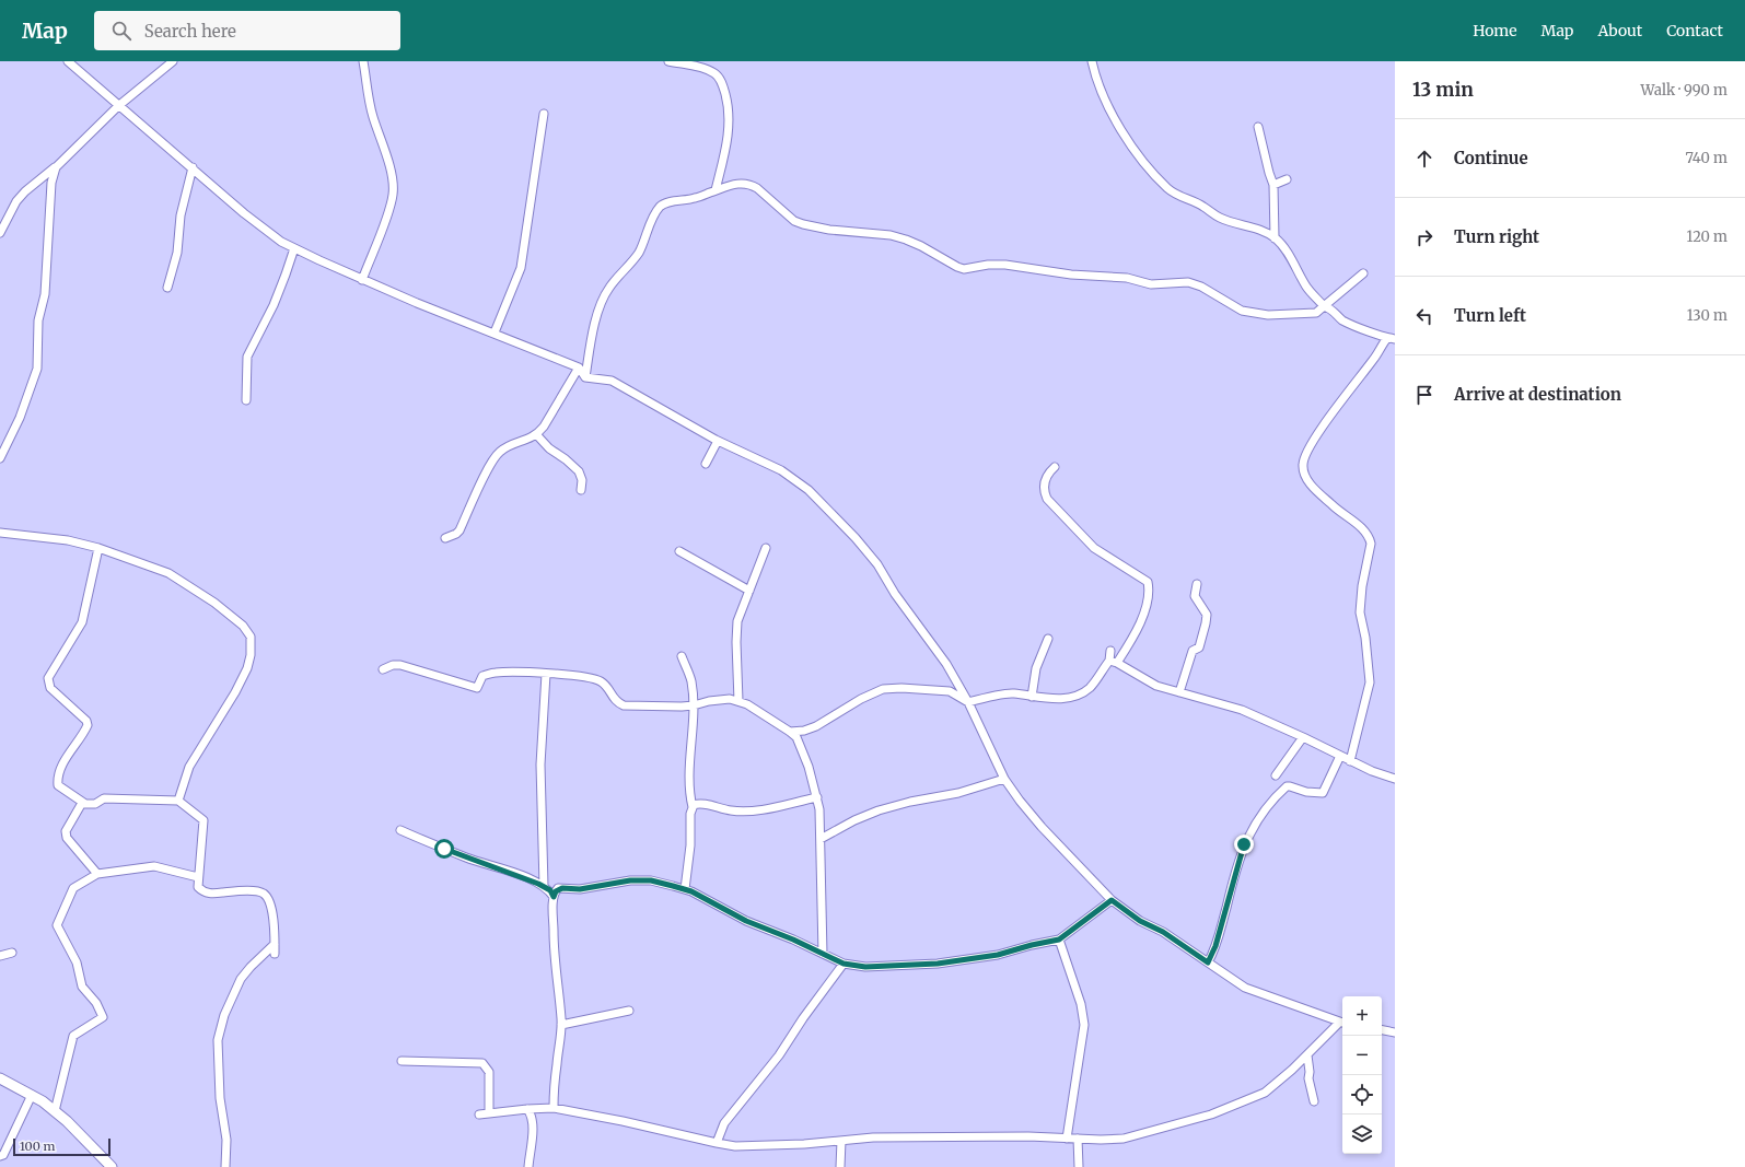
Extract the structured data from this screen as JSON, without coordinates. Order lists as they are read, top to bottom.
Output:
{
  "scale_bar": "100 m",
  "page": {
    "header": "Map",
    "search": "Search here",
    "nav": [
      "Home",
      "Map",
      "About",
      "Contact"
    ],
    "heading": ["13 min", "Walk · 990 m"],
    "list": [
      ["Continue", "740 m"],
      ["Turn right", "120 m"],
      ["Turn left", "130 m"],
      "Arrive at destination"
    ],
    "map_buttons": ["+", "−"],
    "scale": "100 m"
  }
}
